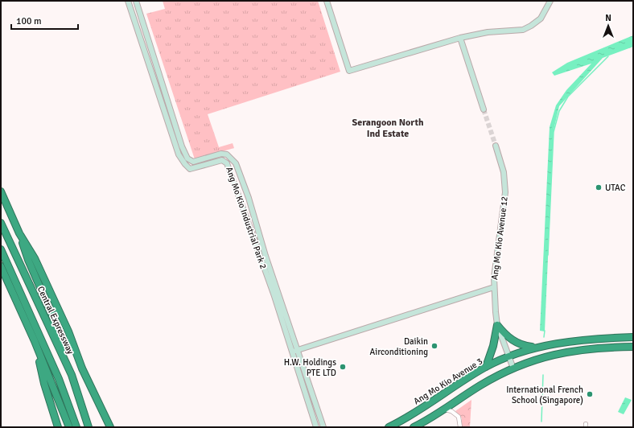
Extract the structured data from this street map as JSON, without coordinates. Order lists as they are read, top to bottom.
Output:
{
  "streets": {
    "highway": ["Central Expressway", "Ang Mo Kio Avenue 3"],
    "street": ["Ang Mo Kio Industrial Park 2", "Ang Mo Kio Avenue 12"]
  },
  "crossings": [
    ["Ang Mo Kio Avenue 12", "Ang Mo Kio Avenue 3"]
  ],
  "districts": ["Serangoon North Ind Estate"],
  "places": [
    "UTAC",
    "Daikin Airconditioning",
    "H.W. Holdings PTE LTD",
    "International French School (Singapore)"
  ],
  "scale_bar": "100 m",
  "north": "top"
}
